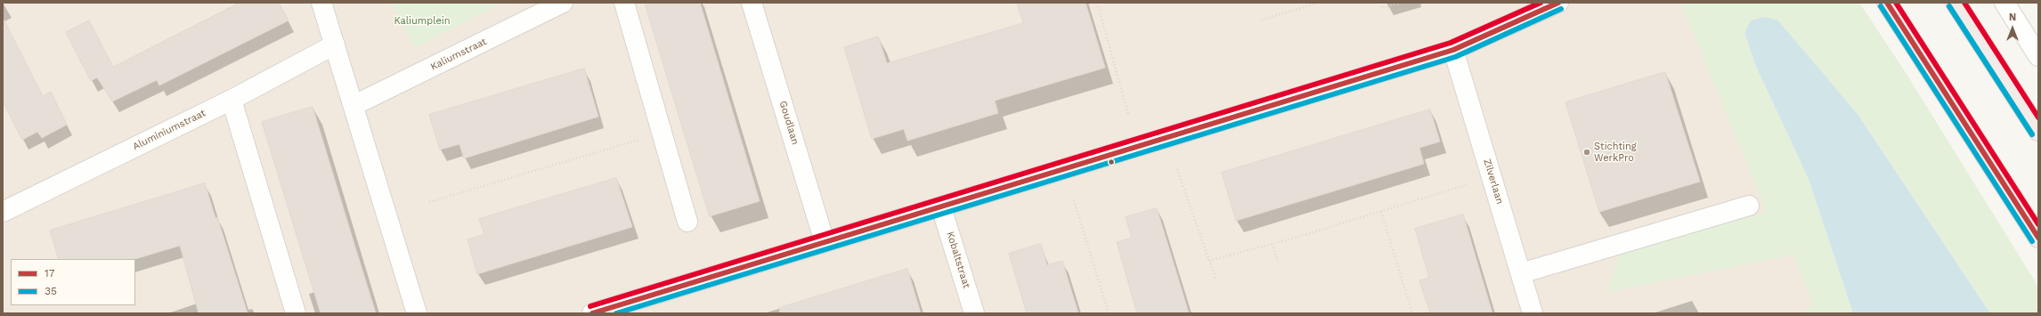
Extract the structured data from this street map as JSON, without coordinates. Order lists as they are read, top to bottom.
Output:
{
  "streets": {
    "street": [
      "Kaliumstraat",
      "Goudlaan",
      "Aluminiumstraat",
      "Zilverlaan",
      "Kobaltstraat"
    ]
  },
  "parks": ["Kaliumplein"],
  "places": ["Stichting WerkPro"],
  "lines": ["transit line 17", "transit line 35"],
  "legend": ["17", "35"],
  "north": "top"
}
